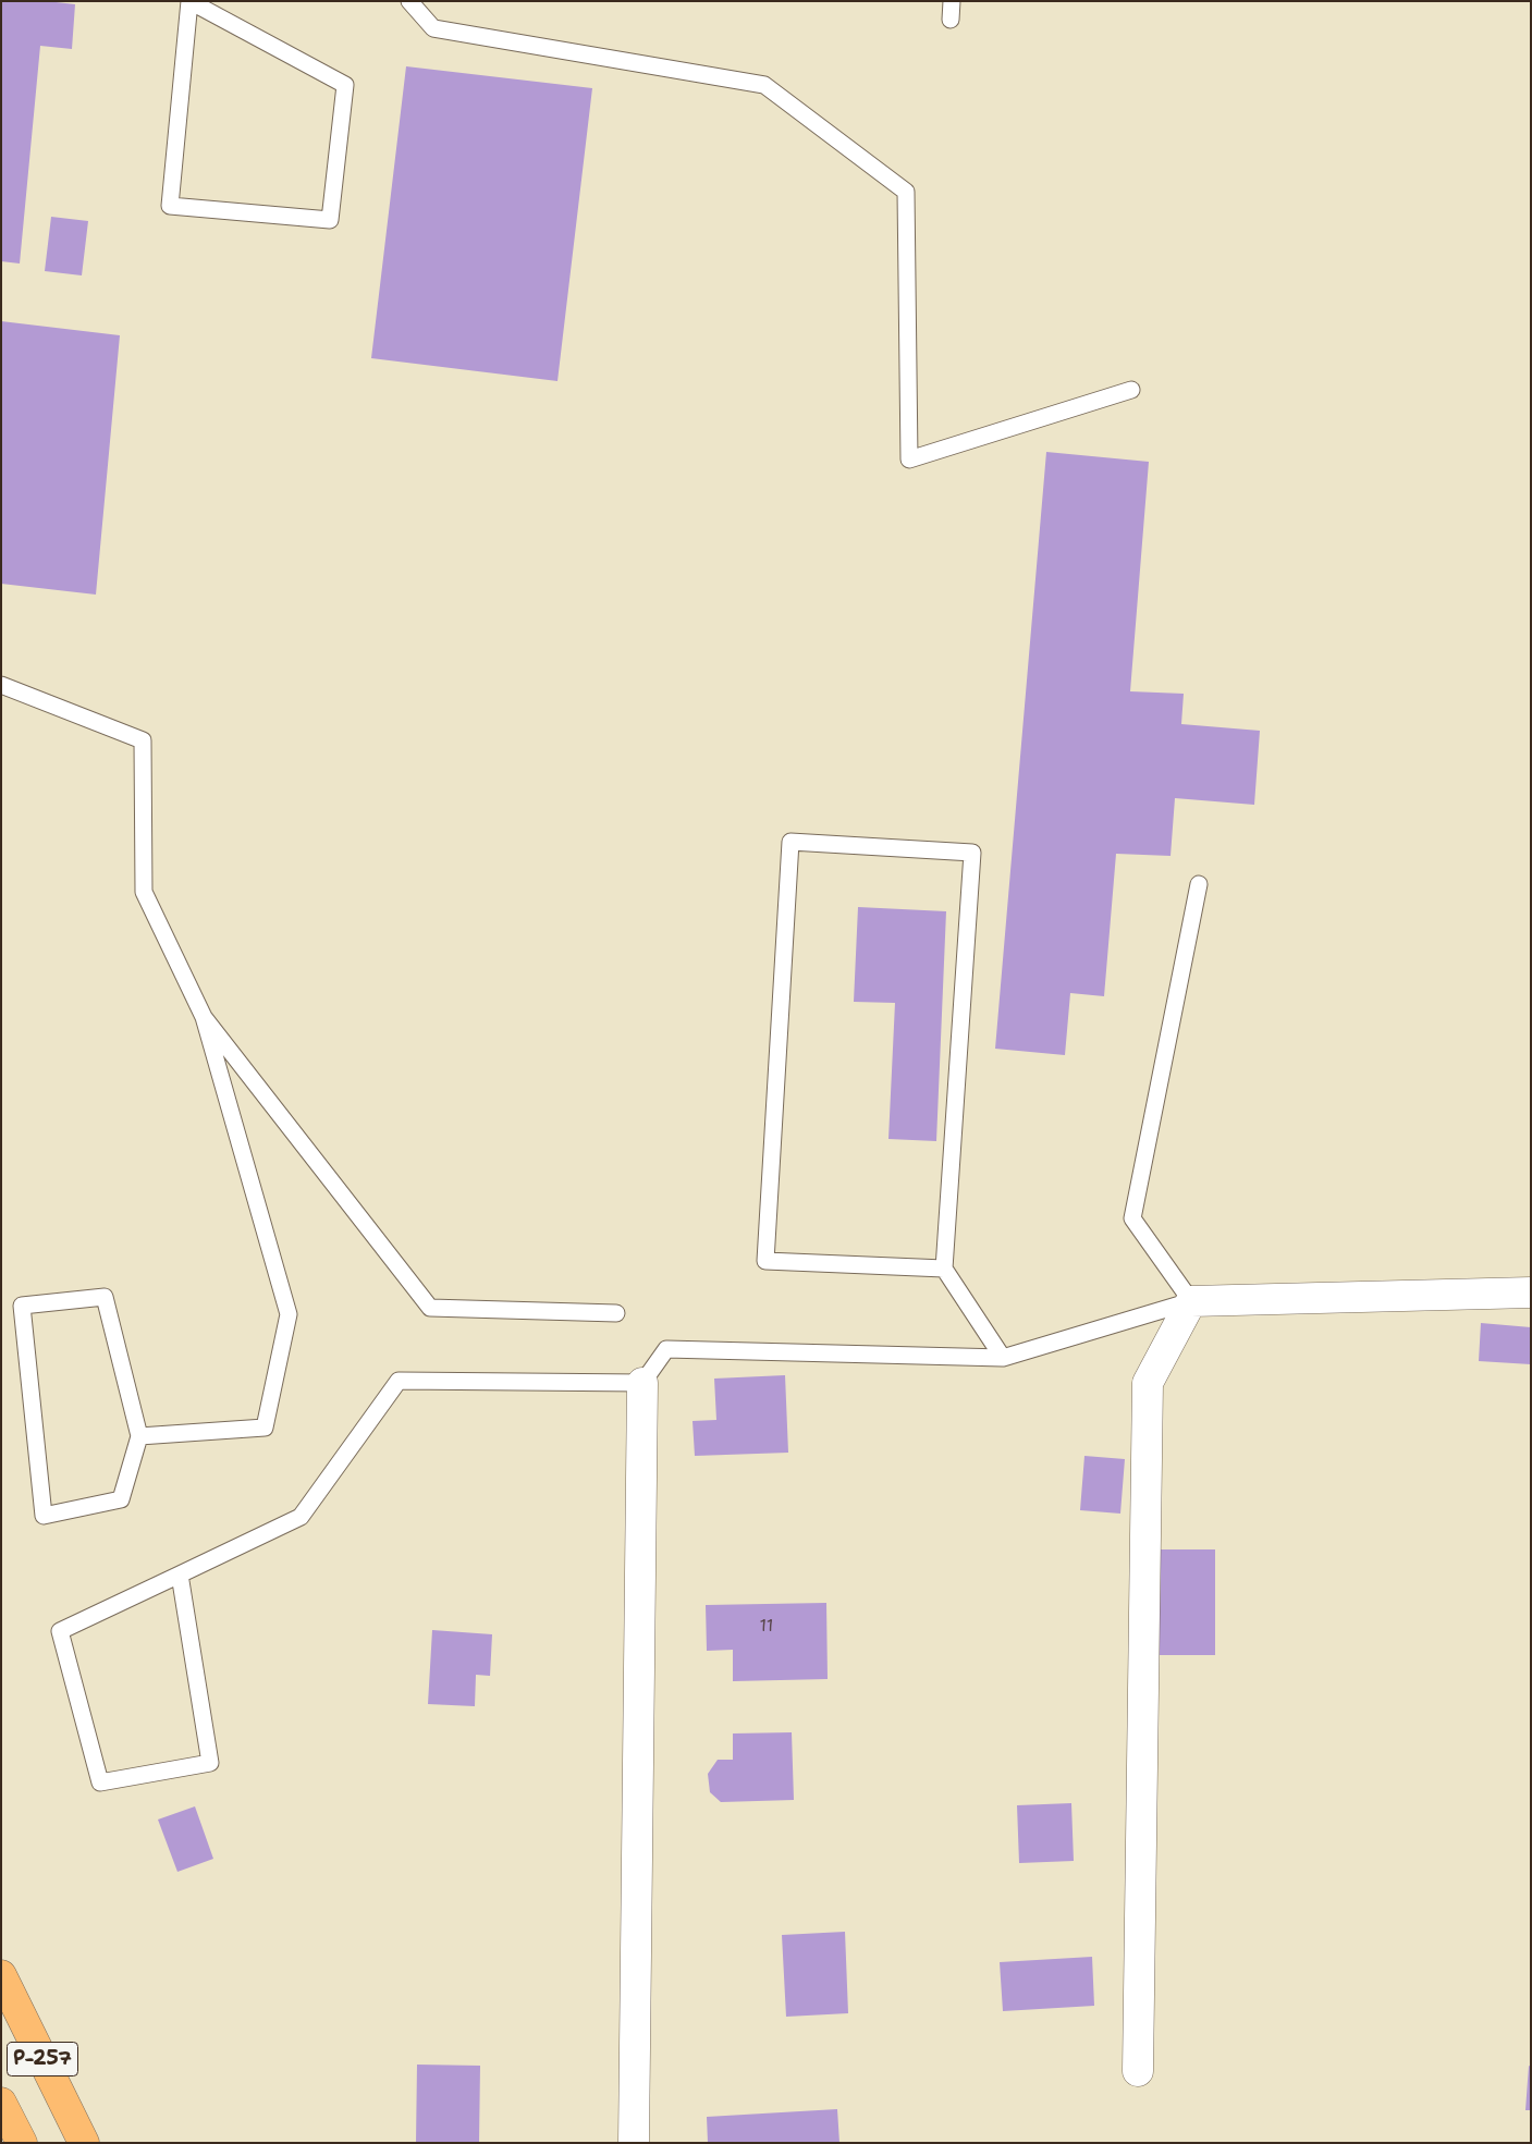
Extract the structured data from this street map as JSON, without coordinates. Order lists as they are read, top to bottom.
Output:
{
  "streets": {
    "highway": ["Р-257"]
  },
  "house_numbers": ["11"]
}
